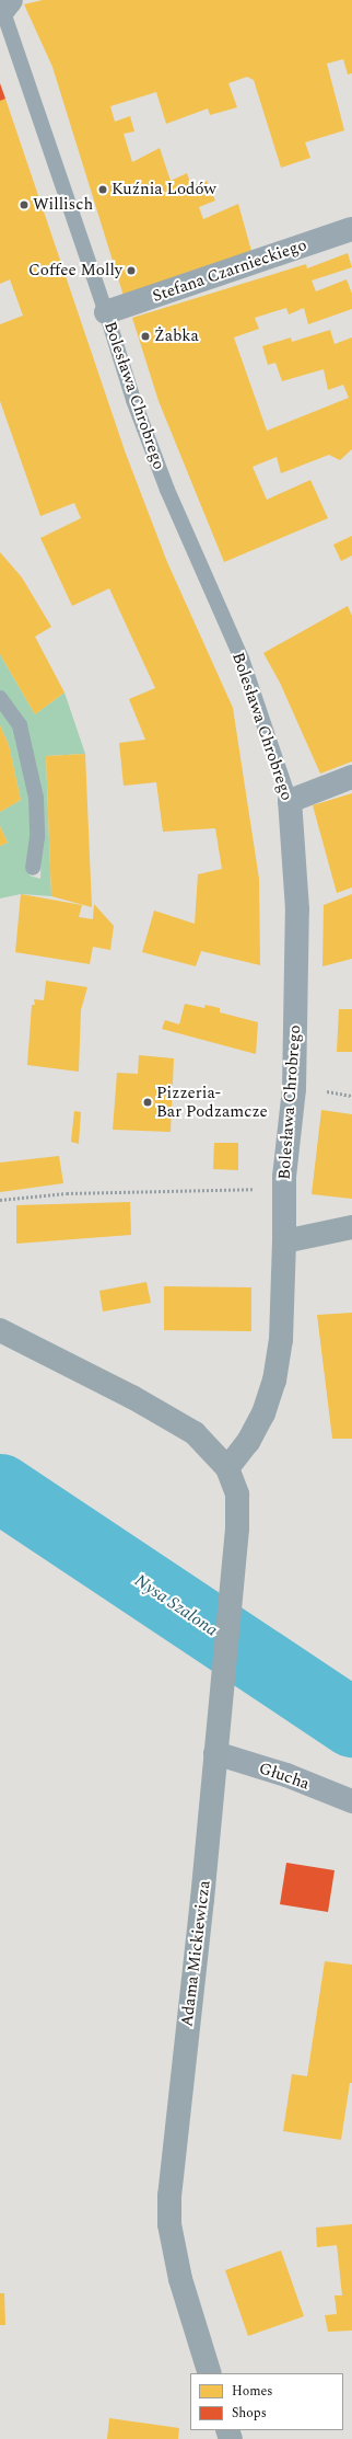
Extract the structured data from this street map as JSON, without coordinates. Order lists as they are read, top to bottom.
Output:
{
  "streets": {
    "main road": ["Bolesława Chrobrego", "Adama Mickiewicza"],
    "street": ["Stefana Czarnieckiego", "Głucha"]
  },
  "crossings": [
    ["Stefana Czarnieckiego", "Bolesława Chrobrego"],
    ["Bolesława Chrobrego", "Adama Mickiewicza"],
    ["Głucha", "Adama Mickiewicza"]
  ],
  "water": ["Nysa Szalona"],
  "places": [
    "Kuźnia Lodów",
    "Willisch",
    "Coffee Molly",
    "Żabka",
    "Pizzeria- Bar Podzamcze"
  ],
  "legend": ["Homes", "Shops"]
}
